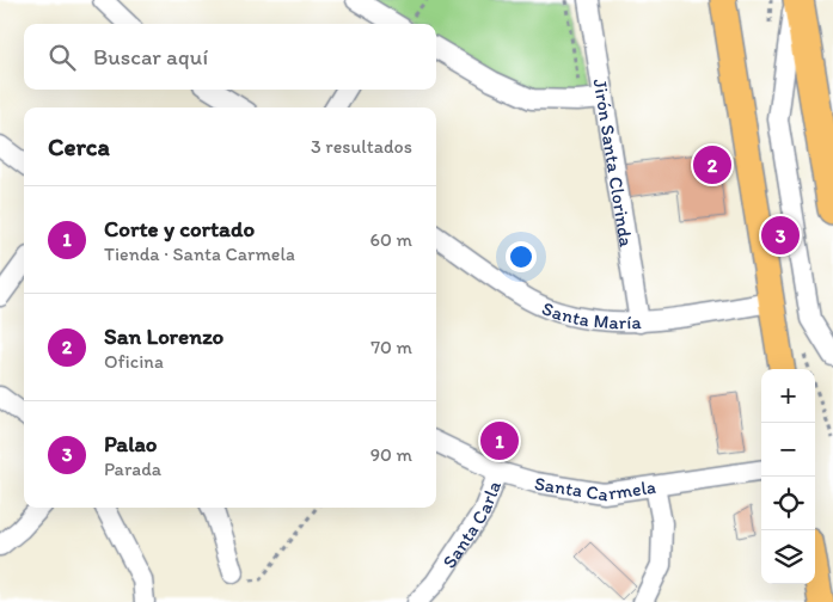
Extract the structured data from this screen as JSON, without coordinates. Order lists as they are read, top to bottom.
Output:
{
  "streets": {
    "street": [
      "Jirón Santa Clorinda",
      "Santa María",
      "Santa Carmela",
      "Santa Carla"
    ]
  },
  "crossings": [
    ["Jirón Santa Clorinda", "Santa María"],
    ["Santa Carmela", "Santa Carla"]
  ],
  "page": {
    "search": "Buscar aquí",
    "heading": ["Cerca", "3 resultados"],
    "pins": ["2", "3", "1"],
    "list": [
      {
        "mark": "1",
        "name": "Corte y cortado",
        "note": "Tienda · Santa Carmela",
        "value": "60 m"
      },
      {
        "mark": "2",
        "name": "San Lorenzo",
        "note": "Oficina",
        "value": "70 m"
      },
      {
        "mark": "3",
        "name": "Palao",
        "note": "Parada",
        "value": "90 m"
      }
    ],
    "map_buttons": ["+", "−"]
  }
}
